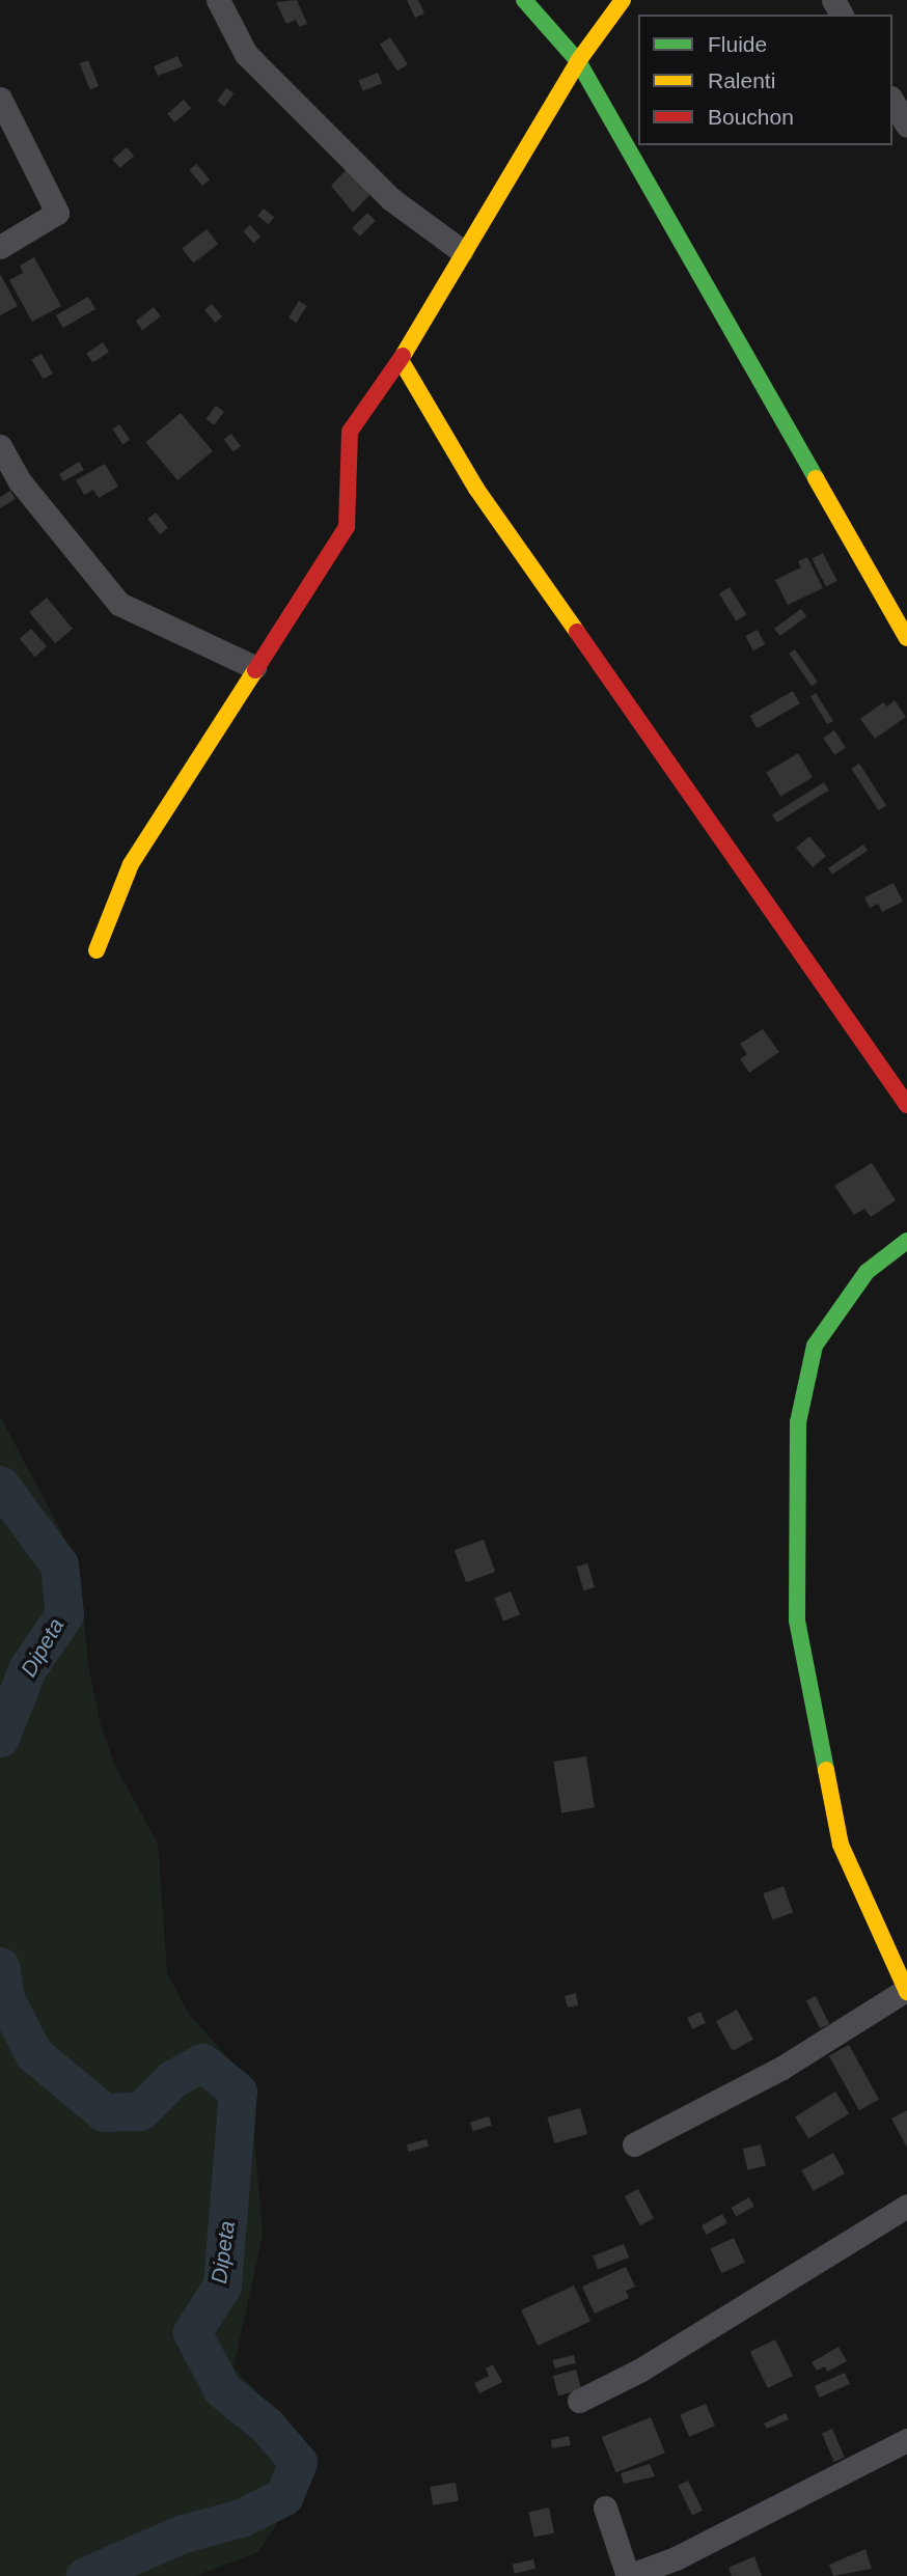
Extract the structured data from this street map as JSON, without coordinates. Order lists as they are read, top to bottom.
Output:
{
  "water": ["Dipeta"],
  "legend": ["Fluide", "Ralenti", "Bouchon"]
}
